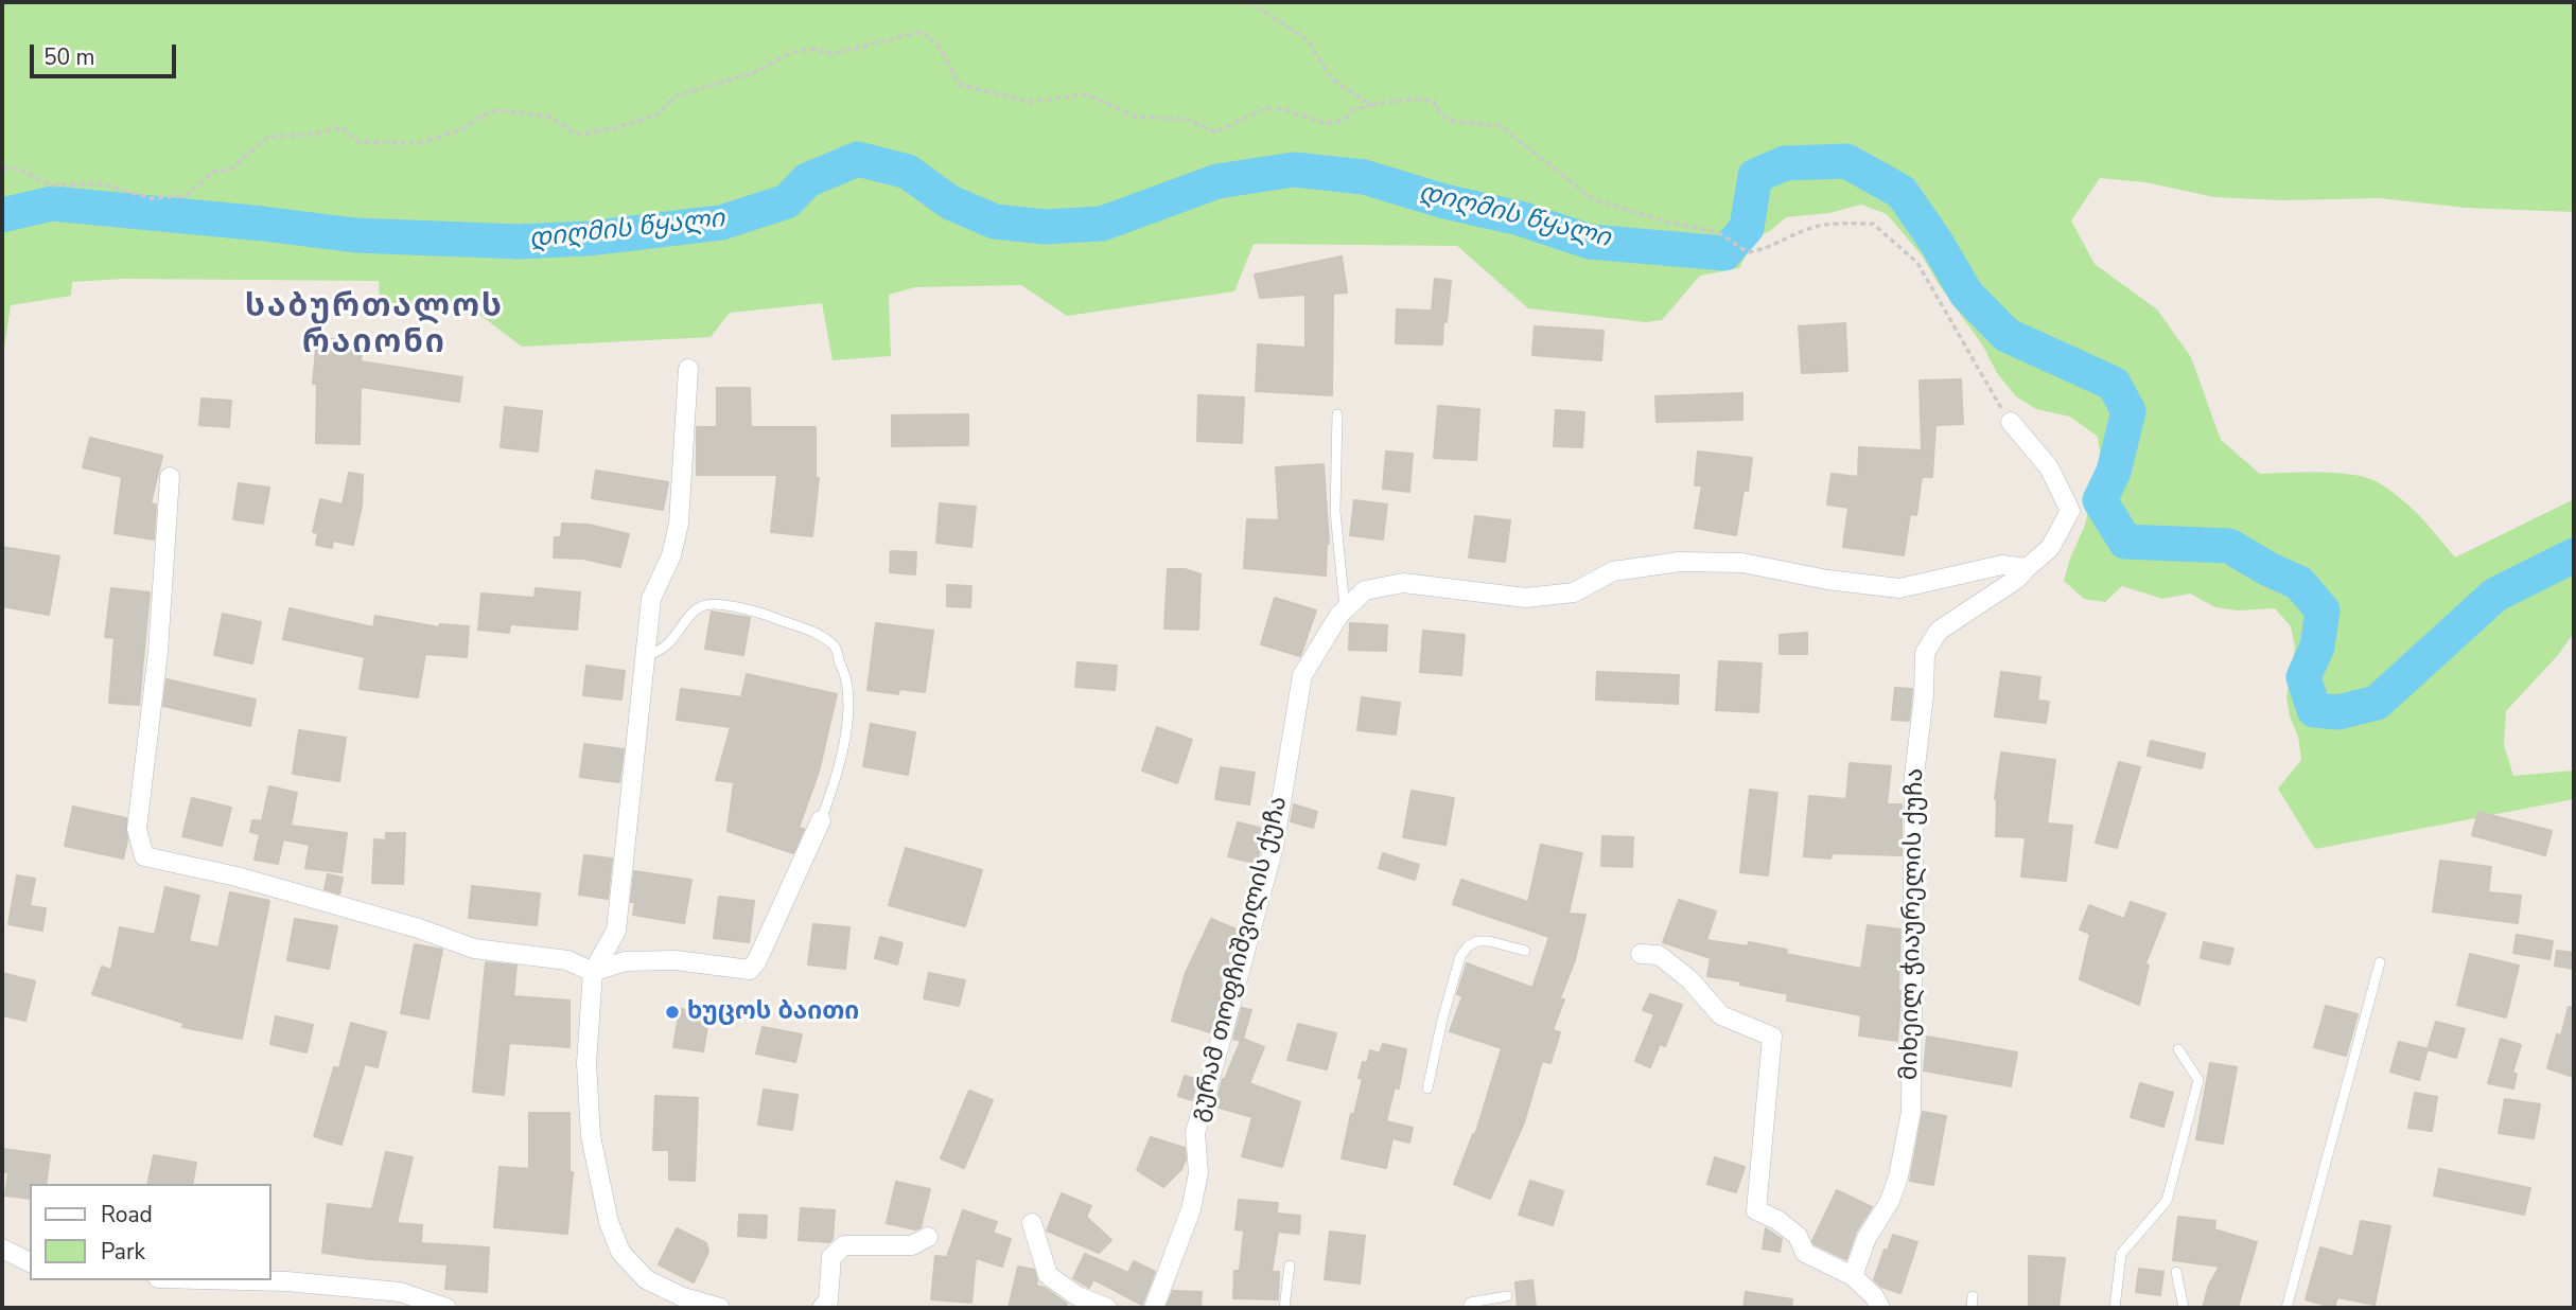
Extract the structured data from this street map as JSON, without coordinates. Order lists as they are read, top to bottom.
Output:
{
  "streets": {
    "street": ["მიხეილ ჭიაურელის ქუჩა", "გურამ თოფჩიშვილის ქუჩა"]
  },
  "crossings": [
    ["მიხეილ ჭიაურელის ქუჩა", "გურამ თოფჩიშვილის ქუჩა"]
  ],
  "districts": ["საბურთალოს რაიონი"],
  "water": ["დიღმის წყალი"],
  "places": ["ხუცოს ბაითი"],
  "legend": ["Road", "Park"],
  "scale_bar": "50 m"
}
